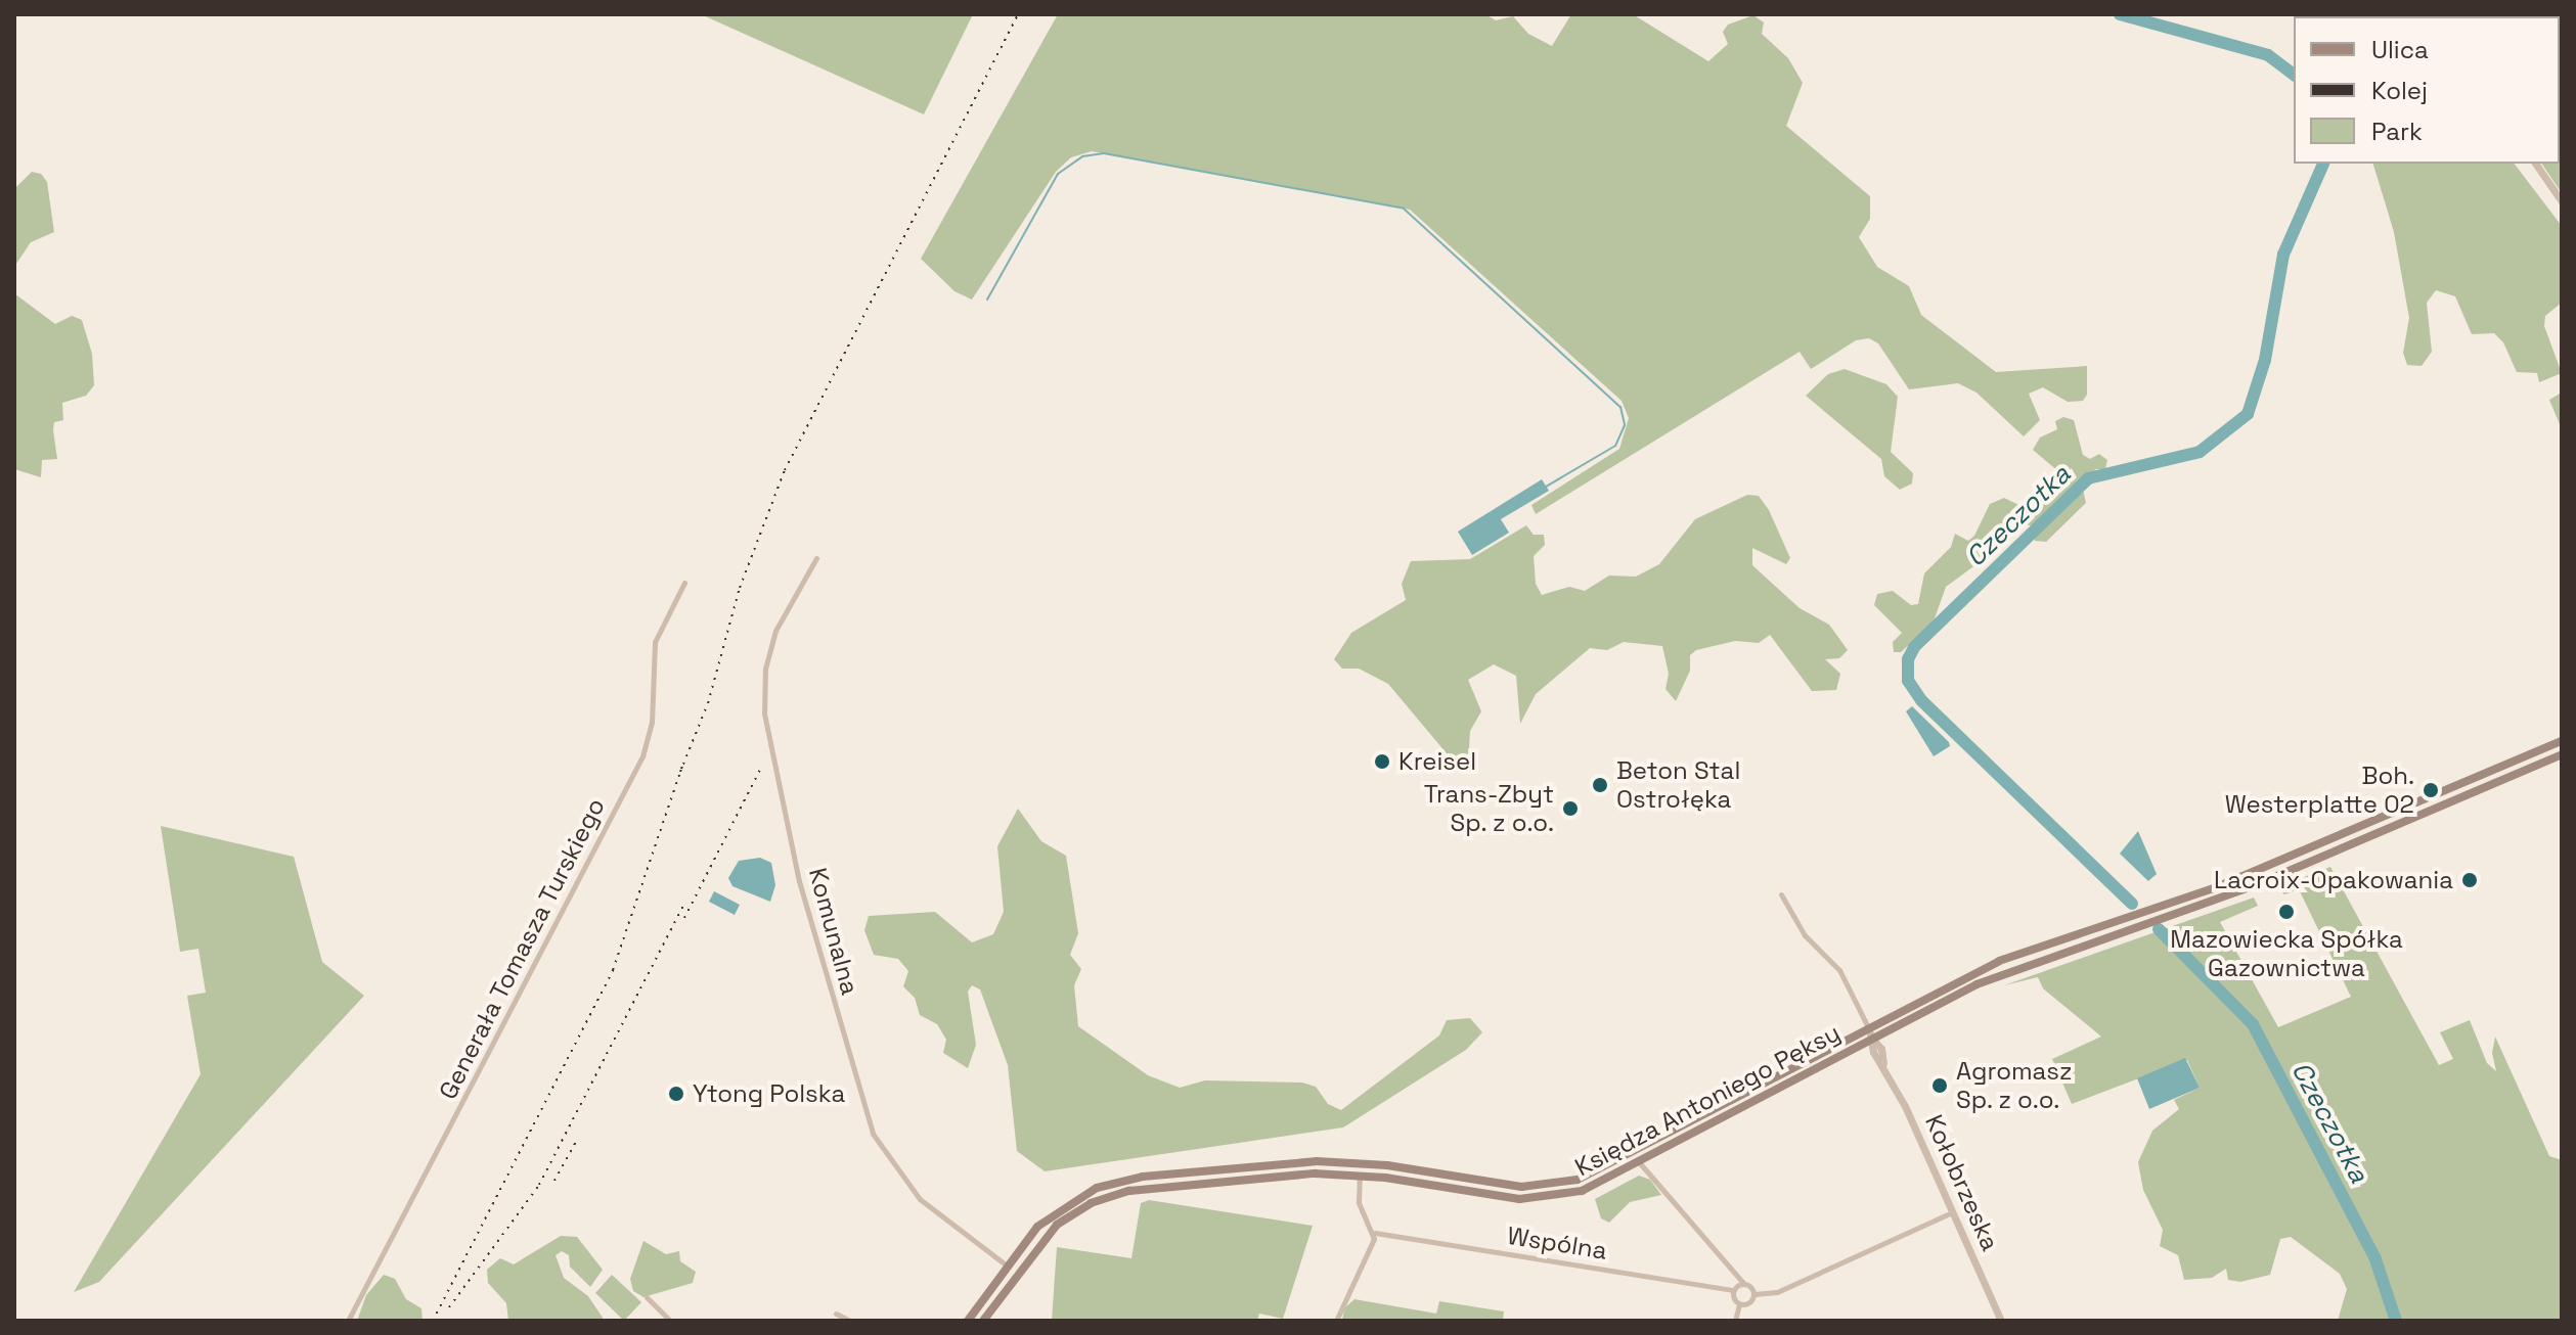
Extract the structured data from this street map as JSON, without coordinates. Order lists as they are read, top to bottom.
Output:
{
  "streets": {
    "main road": ["Księdza Antoniego Pęksy"],
    "street": [
      "Komunalna",
      "Generała Tomasza Turskiego",
      "Kołobrzeska",
      "Wspólna"
    ]
  },
  "crossings": [
    ["Komunalna", "Księdza Antoniego Pęksy"],
    ["Księdza Antoniego Pęksy", "Kołobrzeska"]
  ],
  "water": ["Czeczotka"],
  "places": [
    "Kreisel",
    "Beton Stal Ostrołęka",
    "Boh. Westerplatte 02",
    "Trans-Zbyt Sp. z o.o.",
    "Lacroix-Opakowania",
    "Mazowiecka Spółka Gazownictwa",
    "Agromasz Sp. z o.o.",
    "Ytong Polska"
  ],
  "legend": ["Ulica", "Kolej", "Park"]
}
